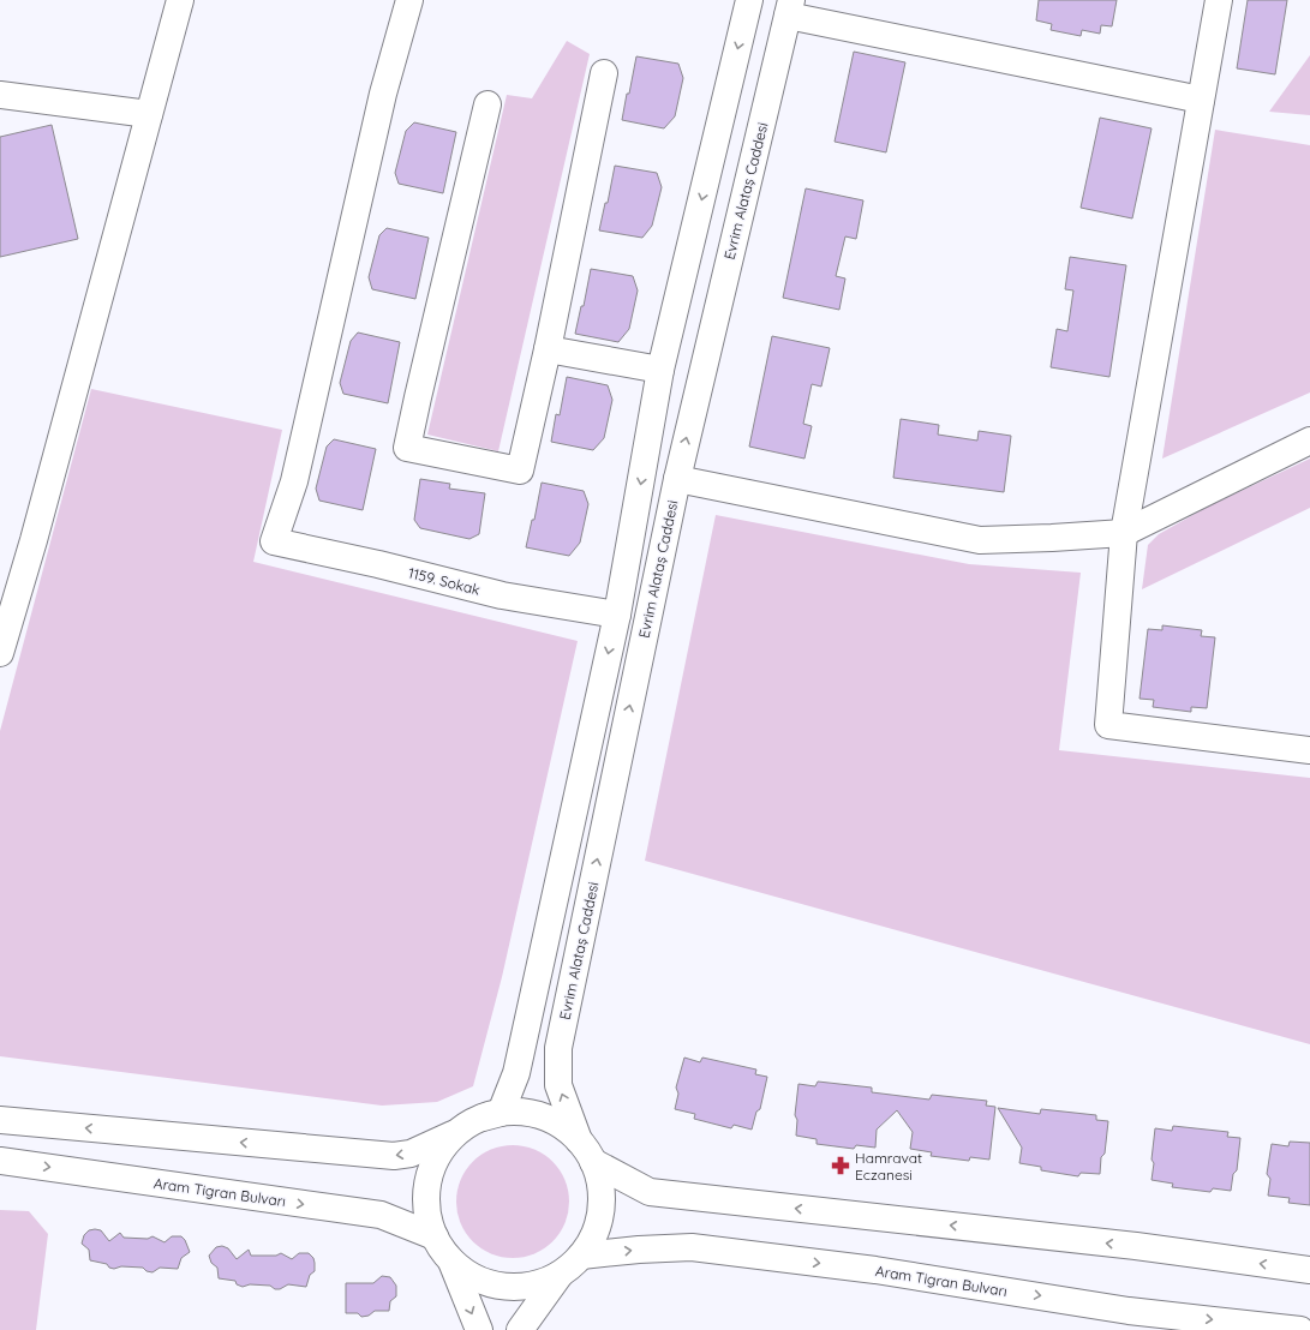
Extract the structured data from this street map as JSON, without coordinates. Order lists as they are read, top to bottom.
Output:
{
  "streets": {
    "main road": ["Evrim Alataş Caddesi", "1159. Sokak", "Aram Tigran Bulvarı"]
  },
  "places": {
    "pharmacy": ["Hamravat Eczanesi"]
  }
}
